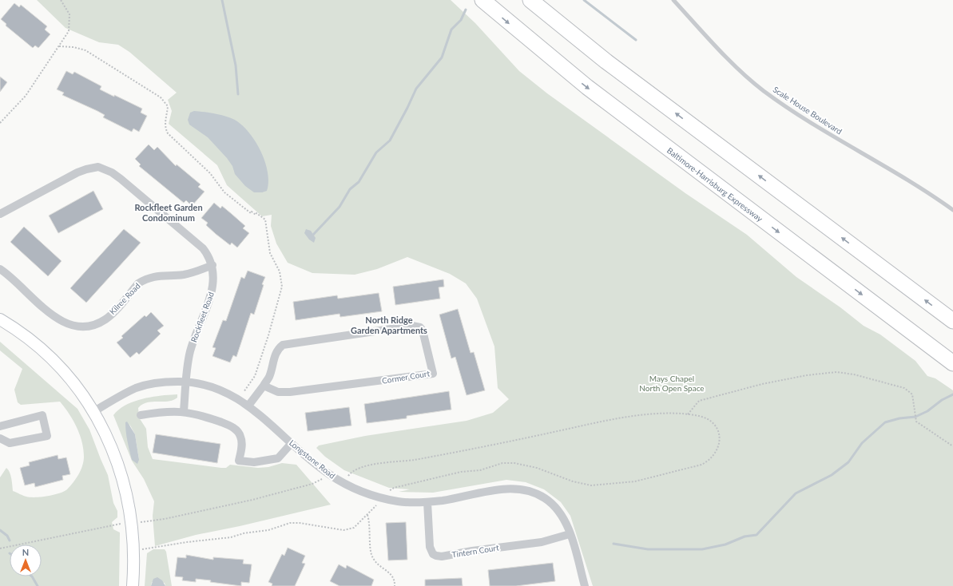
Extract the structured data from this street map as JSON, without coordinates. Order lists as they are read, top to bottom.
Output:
{
  "streets": {
    "highway": ["Baltimore-Harrisburg Expressway"],
    "street": [
      "Kilree Road",
      "Rockfleet Road",
      "Cormer Court",
      "Longstone Road",
      "Tintern Court"
    ],
    "lane": ["Scale House Boulevard"]
  },
  "crossings": [
    ["Kilree Road", "Rockfleet Road"],
    ["Rockfleet Road", "Longstone Road"],
    ["Cormer Court", "Longstone Road"],
    ["Longstone Road", "Tintern Court"]
  ],
  "districts": ["Rockfleet Garden Condominum", "North Ridge Garden Apartments"],
  "parks": ["Mays Chapel North Open Space"],
  "north": "top"
}
